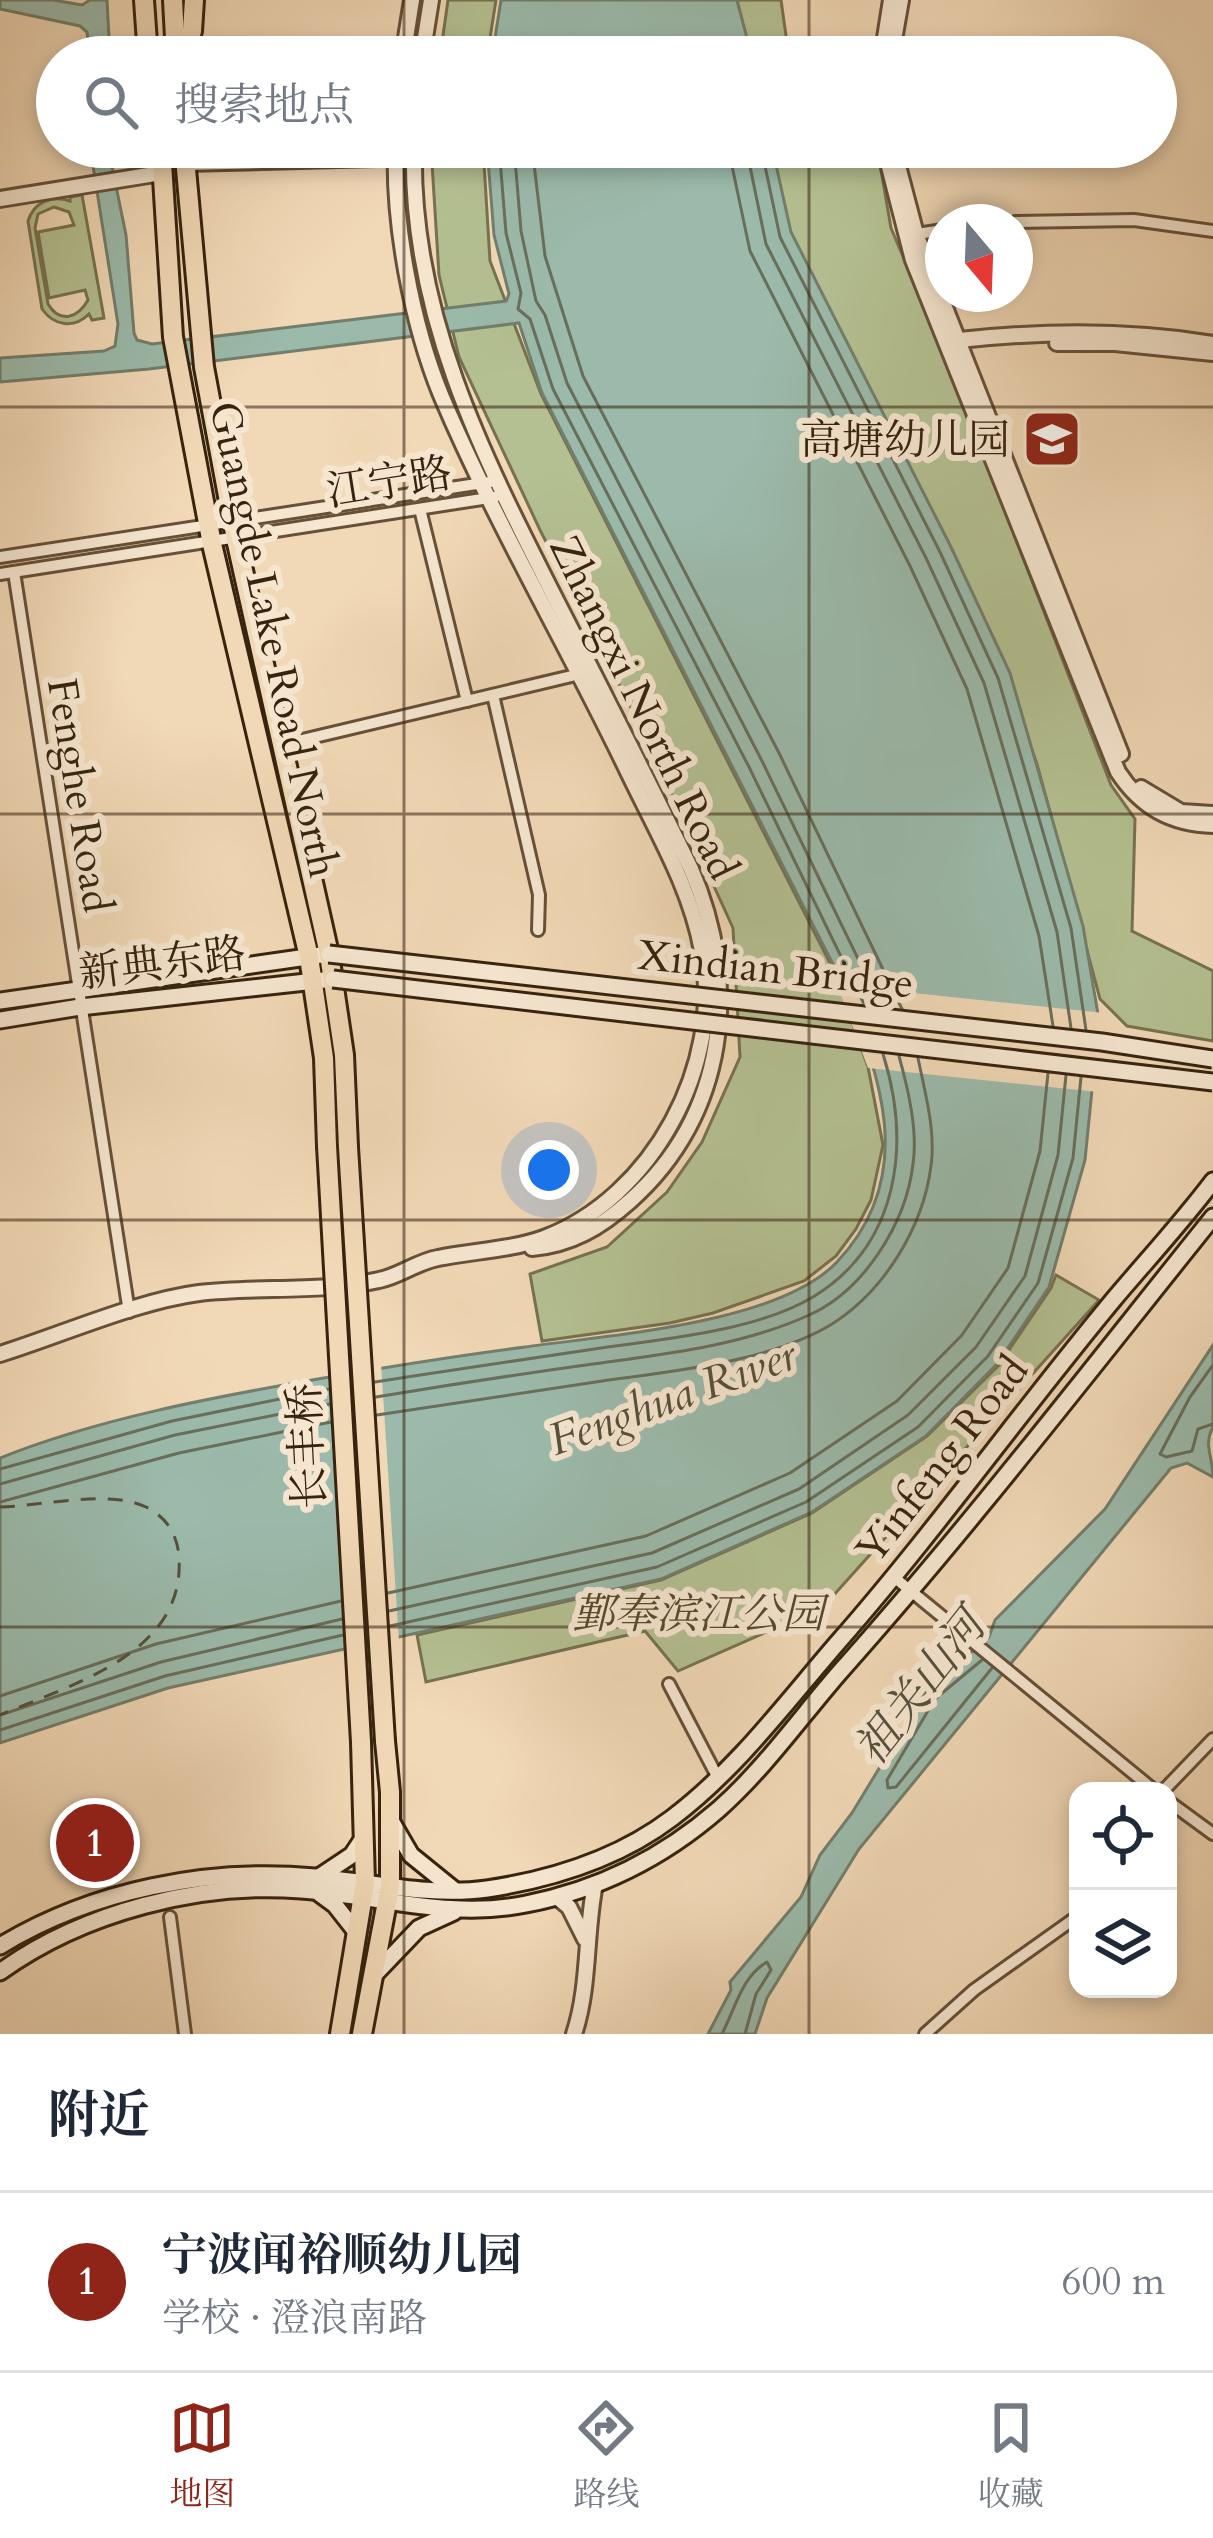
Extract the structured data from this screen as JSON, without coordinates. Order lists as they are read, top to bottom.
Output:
{
  "streets": {
    "main road": [
      "Guangde Lake Road North",
      "新典东路",
      "Xindian Bridge",
      "长丰桥",
      "Yinfeng Road"
    ],
    "street": ["江宁路", "Zhangxi North Road", "Fenghe Road"]
  },
  "crossings": [
    ["江宁路", "Guangde Lake Road North"],
    ["江宁路", "Zhangxi North Road"],
    ["江宁路", "Fenghe Road"],
    ["Guangde Lake Road North", "新典东路"],
    ["Guangde Lake Road North", "Xindian Bridge"],
    ["Guangde Lake Road North", "长丰桥"],
    ["Zhangxi North Road", "Fenghe Road"],
    ["Fenghe Road", "新典东路"],
    ["新典东路", "Xindian Bridge"],
    ["长丰桥", "Yinfeng Road"]
  ],
  "water": ["Fenghua Rıver", "祖关山河"],
  "parks": ["鄞奉滨江公园"],
  "places": {
    "school or university": ["高塘幼儿园"]
  },
  "north": "bottom",
  "page": {
    "search": "搜索地点",
    "pins": "1",
    "heading": "附近",
    "list": [
      {
        "mark": "1",
        "name": "宁波闻裕顺幼儿园",
        "note": "学校 · 澄浪南路",
        "value": "600 m"
      }
    ],
    "nav": ["地图", "路线", "收藏"]
  }
}
